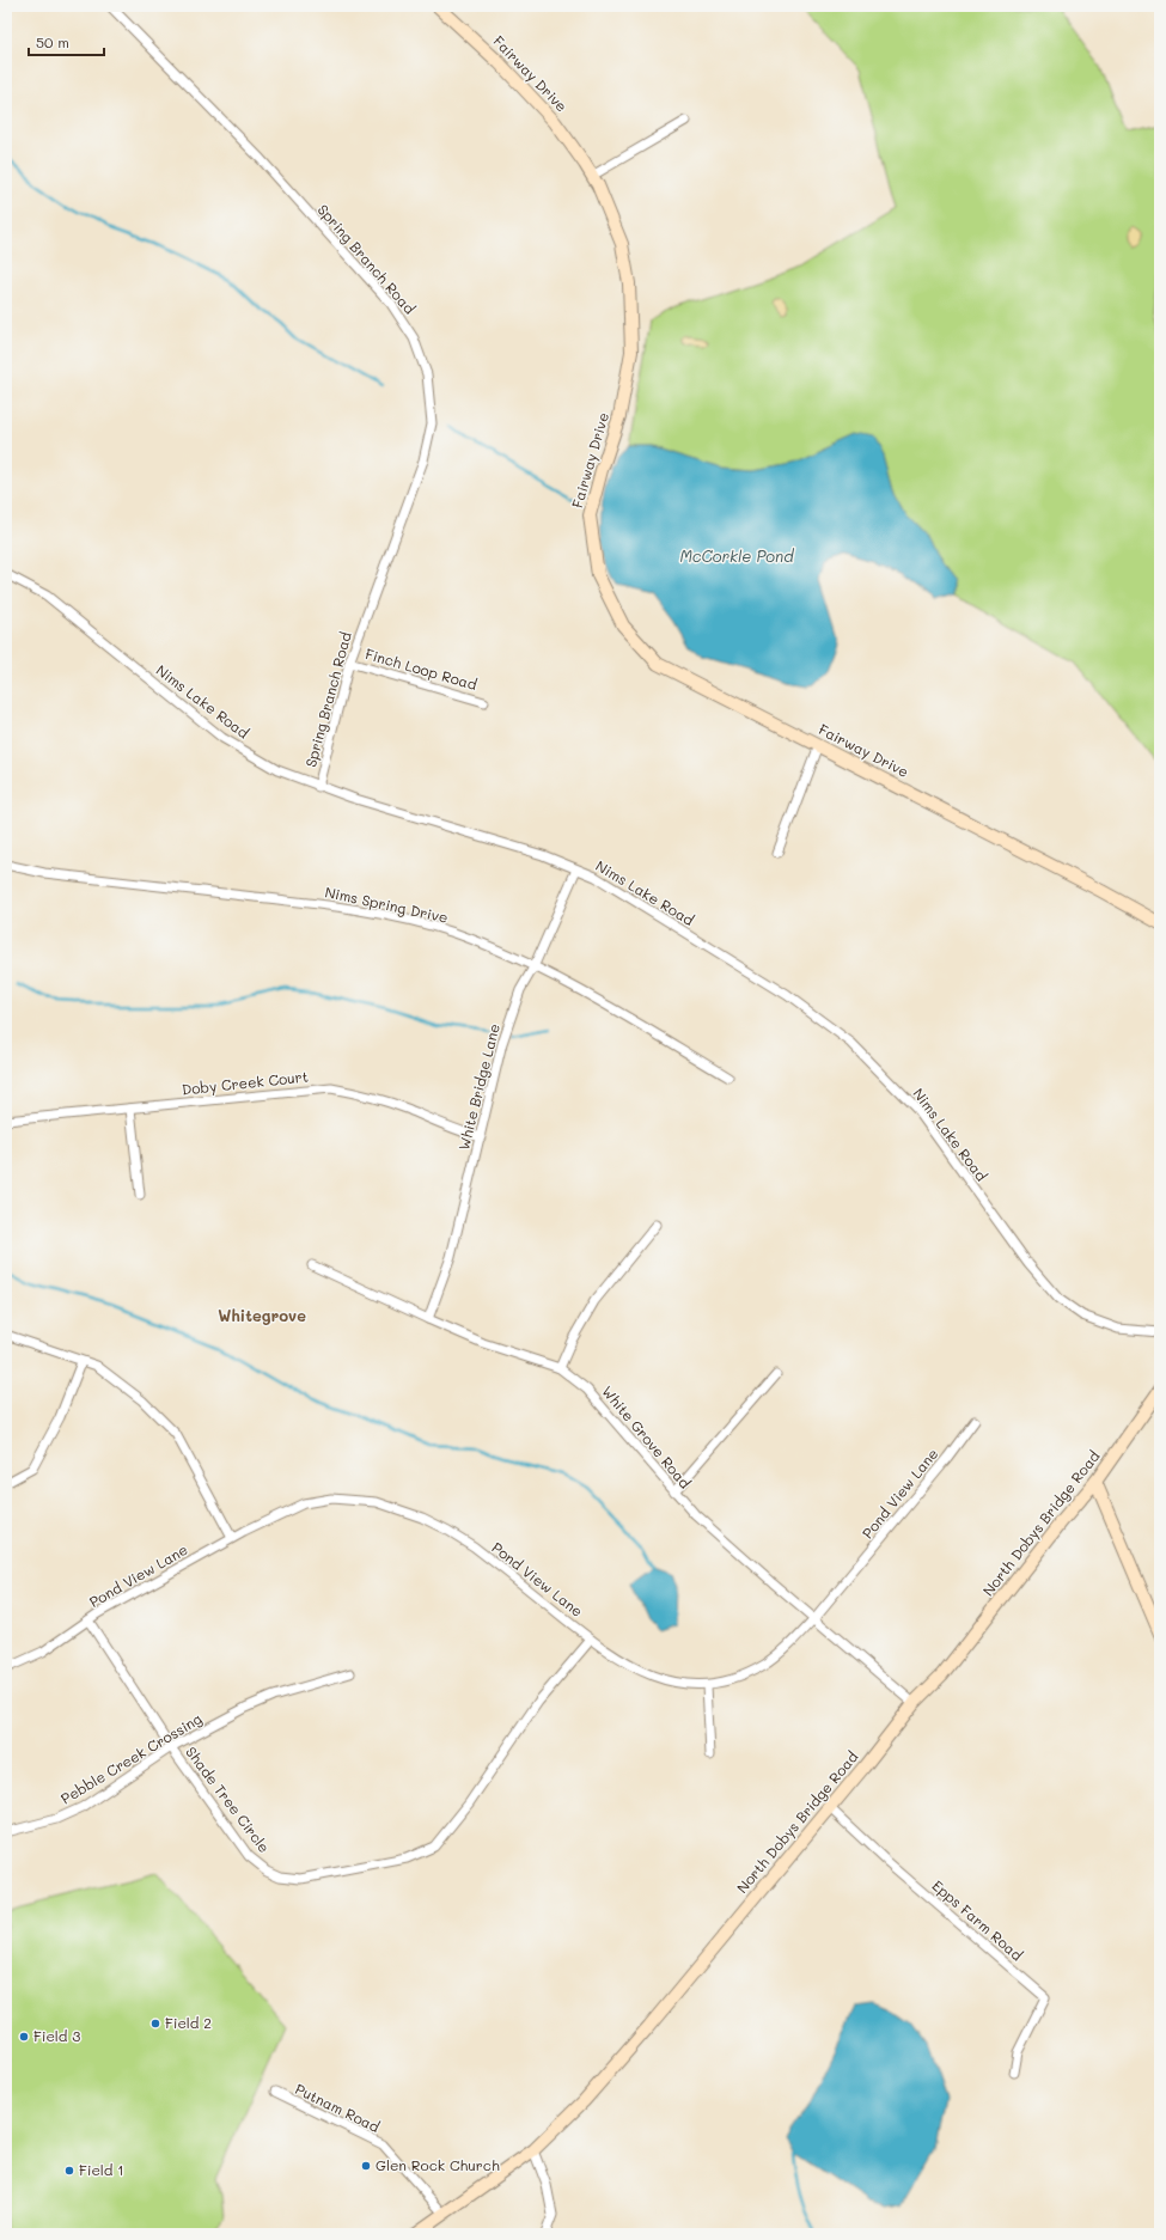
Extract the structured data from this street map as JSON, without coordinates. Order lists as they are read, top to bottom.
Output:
{
  "streets": {
    "street": [
      "Fairway Drive",
      "Spring Branch Road",
      "Finch Loop Road",
      "Nims Lake Road",
      "Nims Spring Drive",
      "Doby Creek Court",
      "White Bridge Lane",
      "White Grove Road",
      "Pond View Lane",
      "North Dobys Bridge Road",
      "Pebble Creek Crossing",
      "Shade Tree Circle",
      "Epps Farm Road",
      "Putnam Road"
    ]
  },
  "crossings": [
    ["Spring Branch Road", "Finch Loop Road"],
    ["Spring Branch Road", "Nims Lake Road"],
    ["Nims Lake Road", "White Bridge Lane"],
    ["Nims Spring Drive", "White Bridge Lane"],
    ["Doby Creek Court", "White Bridge Lane"],
    ["White Bridge Lane", "White Grove Road"],
    ["White Grove Road", "Pond View Lane"],
    ["White Grove Road", "North Dobys Bridge Road"],
    ["Pond View Lane", "Shade Tree Circle"],
    ["North Dobys Bridge Road", "Epps Farm Road"],
    ["North Dobys Bridge Road", "Putnam Road"],
    ["Pebble Creek Crossing", "Shade Tree Circle"]
  ],
  "districts": ["Whitegrove"],
  "water": ["McCorkle Pond"],
  "places": [
    "Field 2",
    "Field 3",
    "Glen Rock Church",
    "Field 1"
  ],
  "scale_bar": "50 m"
}
